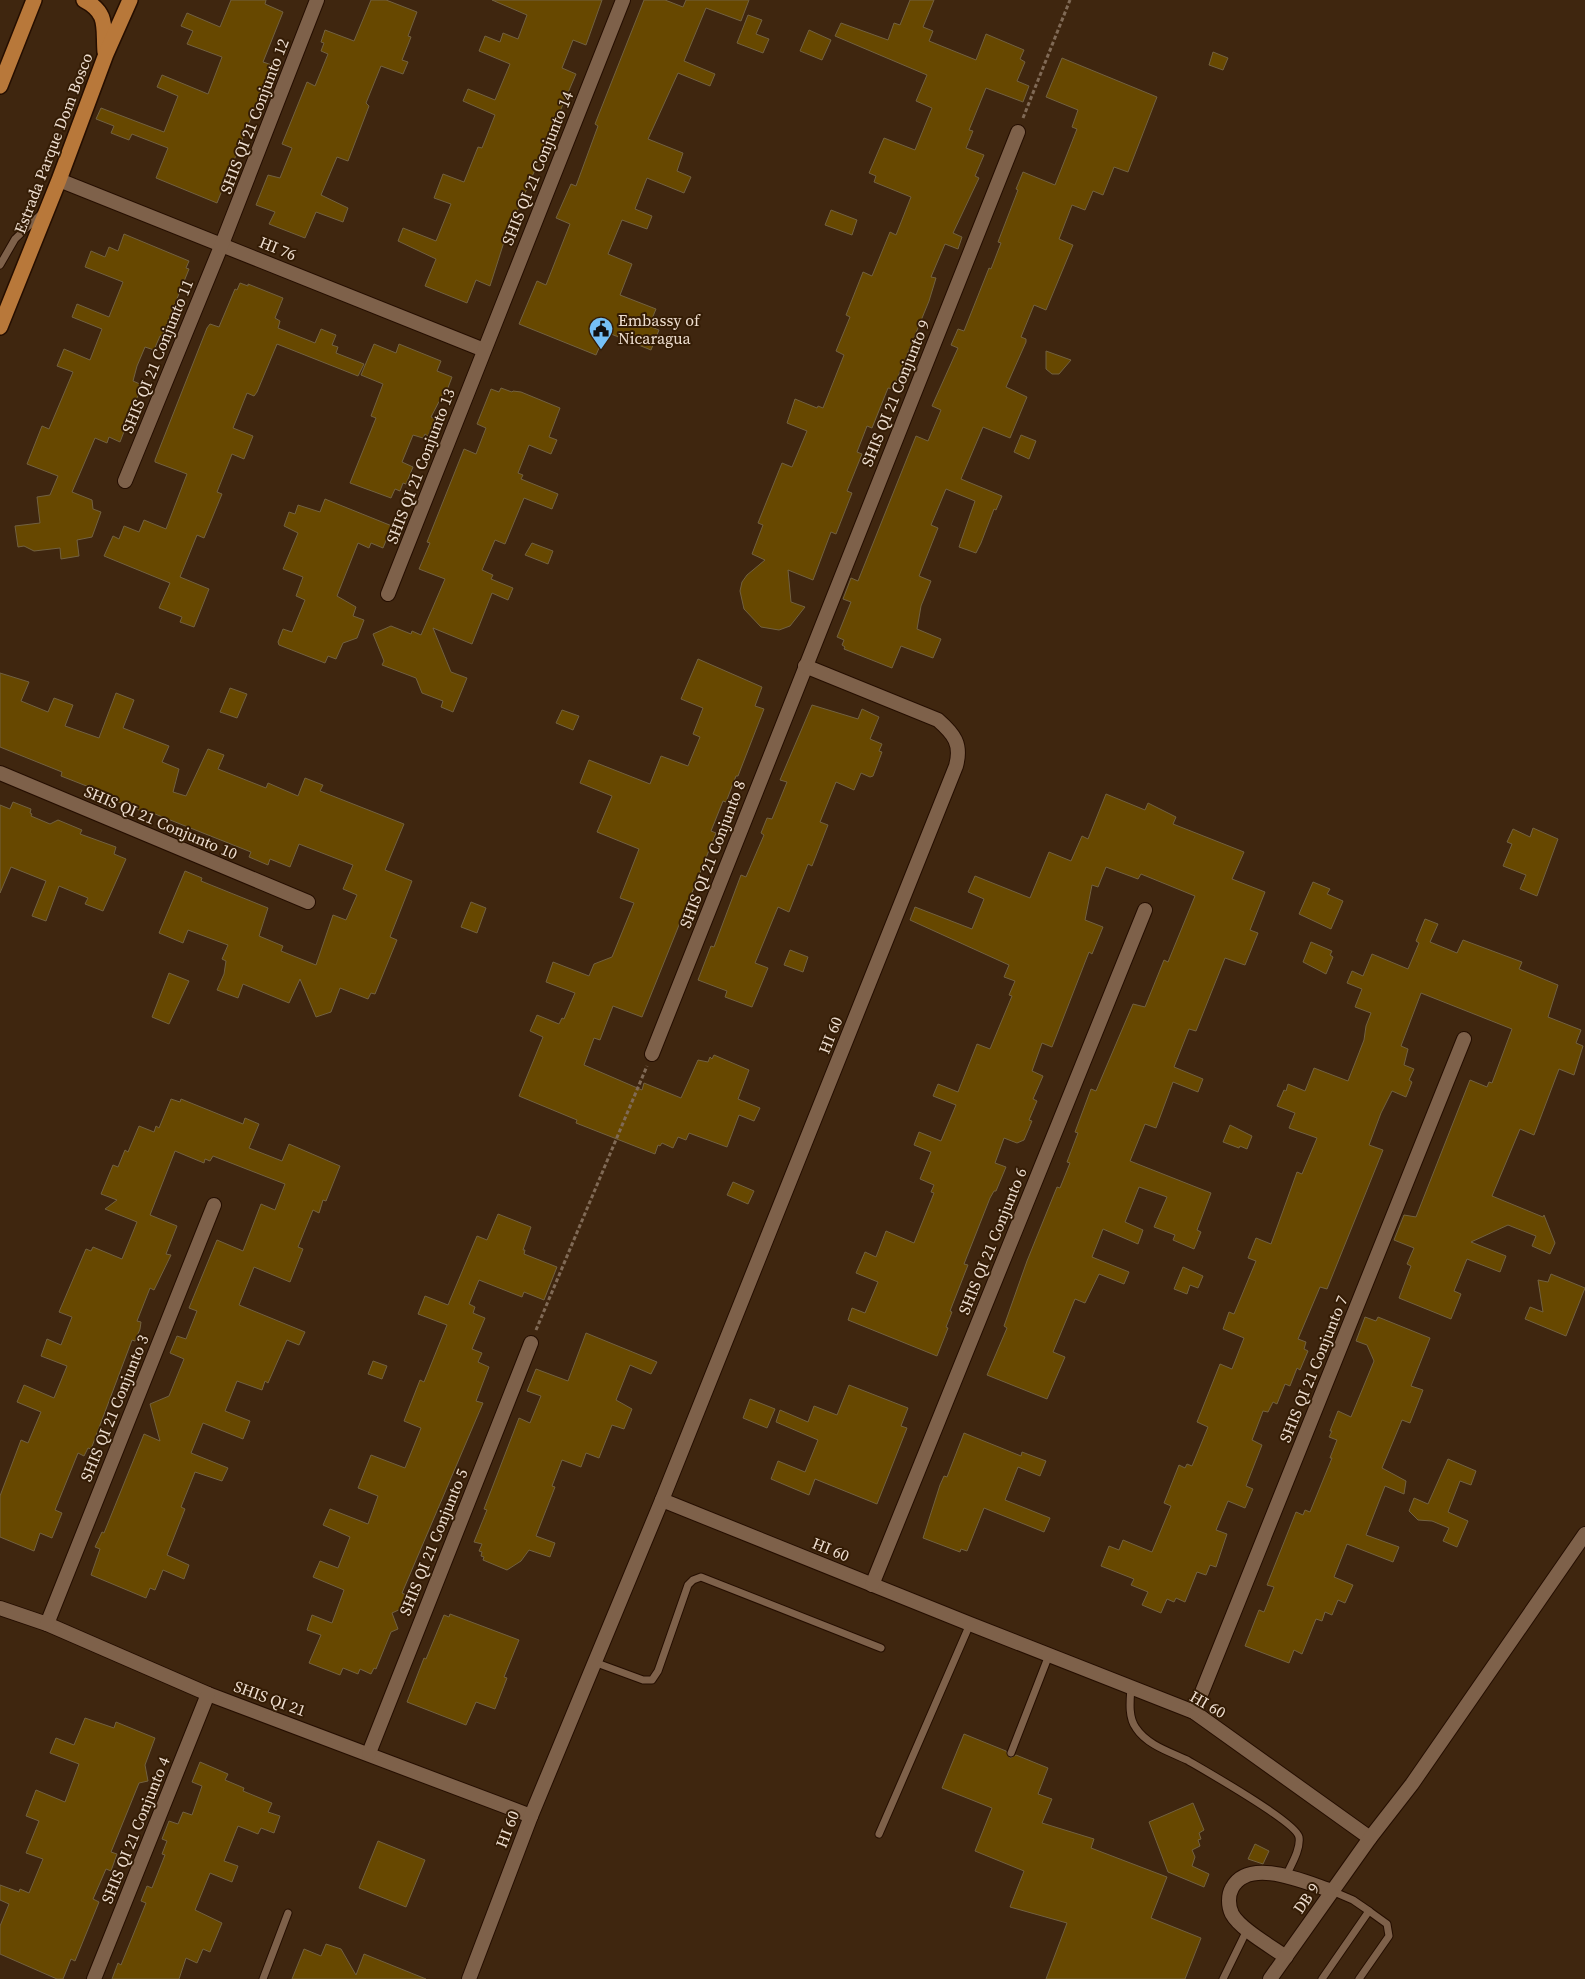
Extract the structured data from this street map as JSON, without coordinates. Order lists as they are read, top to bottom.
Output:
{
  "streets": {
    "main road": ["Estrada Parque Dom Bosco"],
    "street": [
      "SHIS QI 21 Conjunto 12",
      "SHIS QI 21 Conjunto 14",
      "HI 76",
      "SHIS QI 21 Conjunto 11",
      "SHIS QI 21 Conjunto 9",
      "SHIS QI 21 Conjunto 13",
      "SHIS QI 21 Conjunto 10",
      "SHIS QI 21 Conjunto 8",
      "HI 60",
      "SHIS QI 21 Conjunto 6",
      "SHIS QI 21 Conjunto 7",
      "SHIS QI 21 Conjunto 3",
      "SHIS QI 21 Conjunto 5",
      "SHIS QI 21",
      "SHIS QI 21 Conjunto 4",
      "DB 9"
    ]
  },
  "crossings": [
    ["SHIS QI 21 Conjunto 12", "HI 76"],
    ["SHIS QI 21 Conjunto 12", "SHIS QI 21 Conjunto 11"],
    ["Estrada Parque Dom Bosco", "HI 76"],
    ["SHIS QI 21 Conjunto 14", "HI 76"],
    ["SHIS QI 21 Conjunto 14", "SHIS QI 21 Conjunto 13"],
    ["HI 76", "SHIS QI 21 Conjunto 11"],
    ["HI 76", "SHIS QI 21 Conjunto 13"],
    ["SHIS QI 21 Conjunto 9", "SHIS QI 21 Conjunto 8"],
    ["SHIS QI 21 Conjunto 9", "HI 60"],
    ["SHIS QI 21 Conjunto 8", "HI 60"],
    ["HI 60", "SHIS QI 21 Conjunto 6"],
    ["HI 60", "SHIS QI 21 Conjunto 7"],
    ["HI 60", "SHIS QI 21"],
    ["HI 60", "DB 9"],
    ["SHIS QI 21 Conjunto 3", "SHIS QI 21"],
    ["SHIS QI 21 Conjunto 5", "SHIS QI 21"],
    ["SHIS QI 21", "SHIS QI 21 Conjunto 4"]
  ],
  "places": {
    "public building": ["Embassy of Nicaragua"]
  }
}
